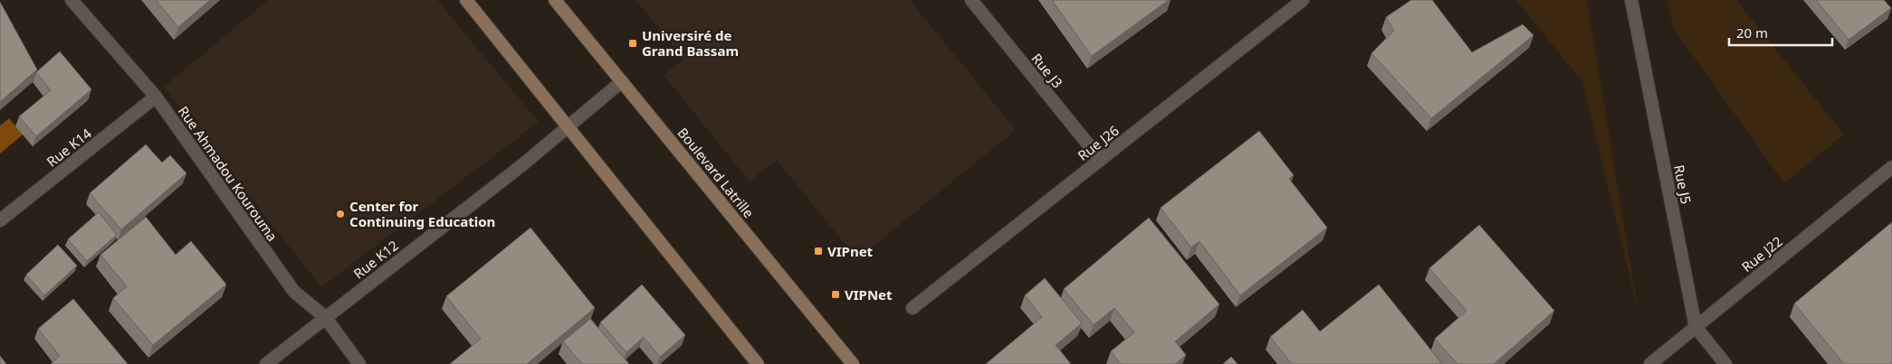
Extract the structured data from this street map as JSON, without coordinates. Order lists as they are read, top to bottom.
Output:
{
  "streets": {
    "main road": ["Boulevard Latrille"],
    "street": [
      "Rue J3",
      "Rue J26",
      "Rue K14",
      "Rue Ahmadou Kourouma",
      "Rue J5",
      "Rue J22",
      "Rue K12"
    ]
  },
  "crossings": [
    ["Rue J3", "Rue J26"],
    ["Rue K14", "Rue Ahmadou Kourouma"],
    ["Boulevard Latrille", "Rue K12"],
    ["Rue Ahmadou Kourouma", "Rue K12"],
    ["Rue J5", "Rue J22"]
  ],
  "places": {
    "transit": ["Universiré de Grand Bassam", "VIPnet", "VIPNet"],
    "other": ["Center for Continuing Education"]
  },
  "scale_bar": "20 m"
}
